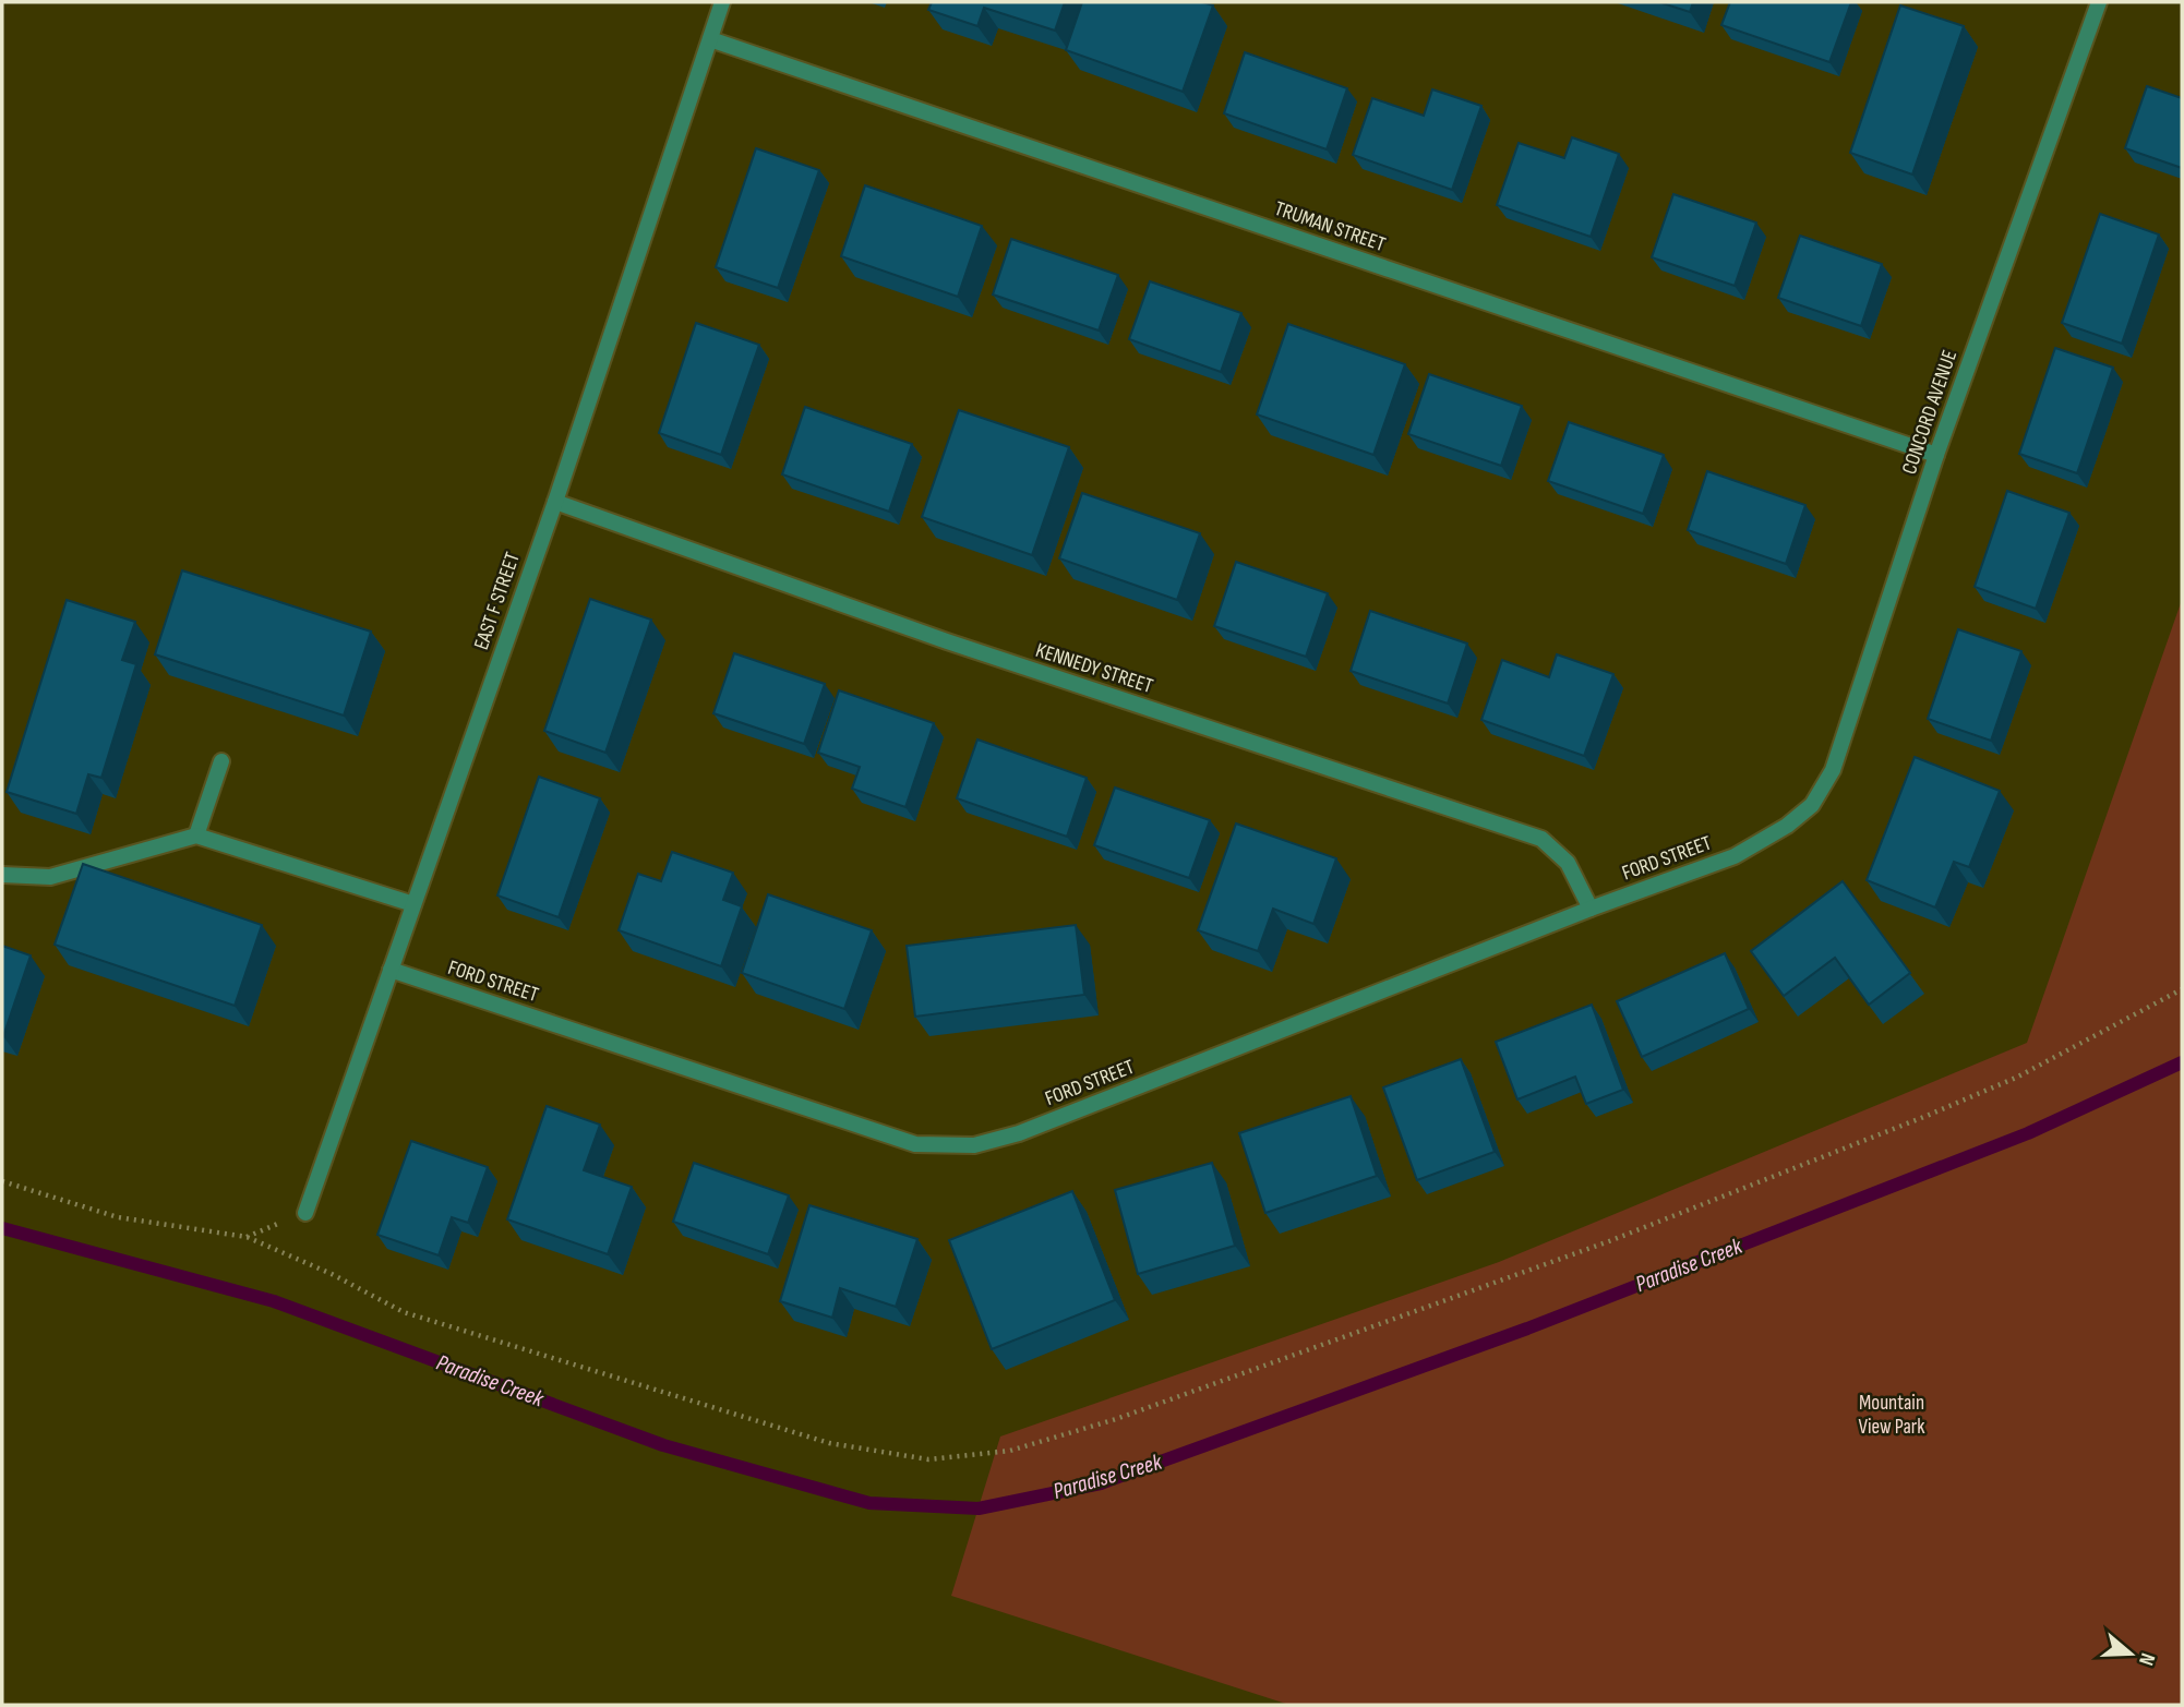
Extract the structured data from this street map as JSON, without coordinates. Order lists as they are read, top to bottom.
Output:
{
  "streets": {
    "street": [
      "TRUMAN STREET",
      "CONCORD AVENUE",
      "EAST F STREET",
      "KENNEDY STREET",
      "FORD STREET"
    ]
  },
  "crossings": [
    ["TRUMAN STREET", "CONCORD AVENUE"],
    ["TRUMAN STREET", "EAST F STREET"],
    ["CONCORD AVENUE", "FORD STREET"],
    ["EAST F STREET", "KENNEDY STREET"],
    ["EAST F STREET", "FORD STREET"],
    ["KENNEDY STREET", "FORD STREET"]
  ],
  "water": ["Paradise Creek"],
  "parks": ["Mountain View Park"],
  "north": "right"
}
